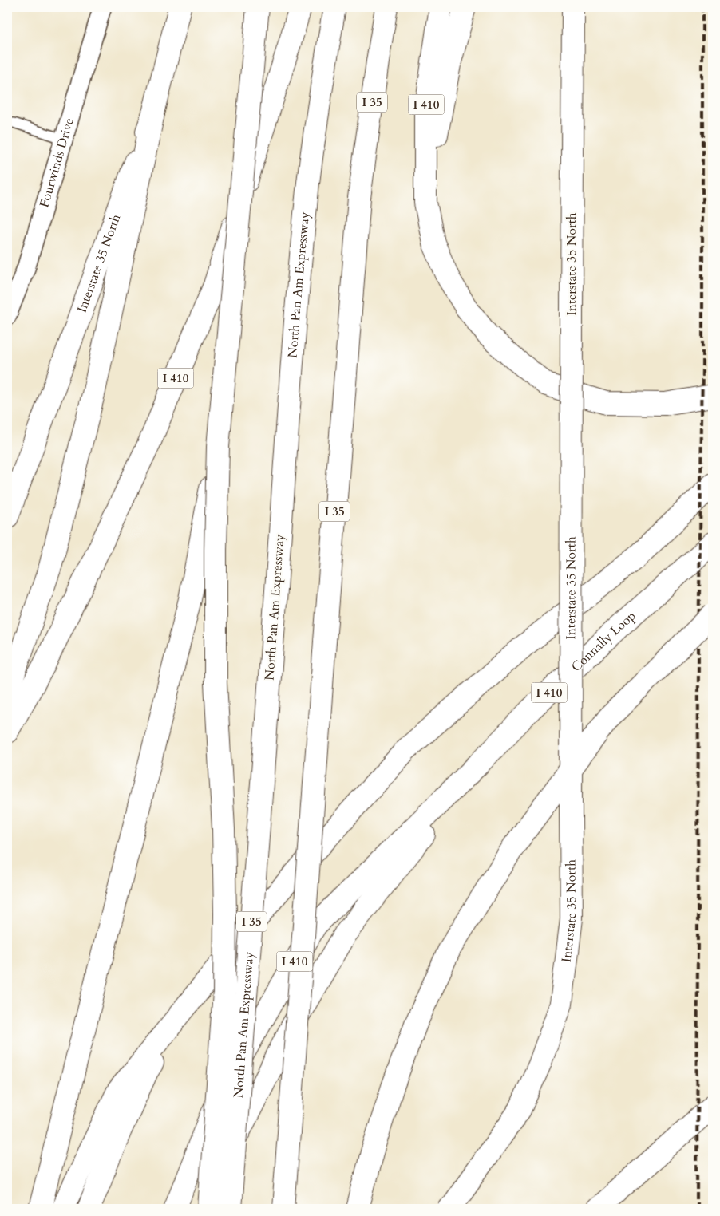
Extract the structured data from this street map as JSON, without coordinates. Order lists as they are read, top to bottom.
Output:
{
  "streets": {
    "main road": [
      "I 35",
      "I 410",
      "Interstate 35 North",
      "North Pan Am Expressway",
      "Connally Loop"
    ],
    "street": ["Fourwinds Drive"]
  },
  "crossings": [
    ["I 410", "Connally Loop"]
  ]
}
